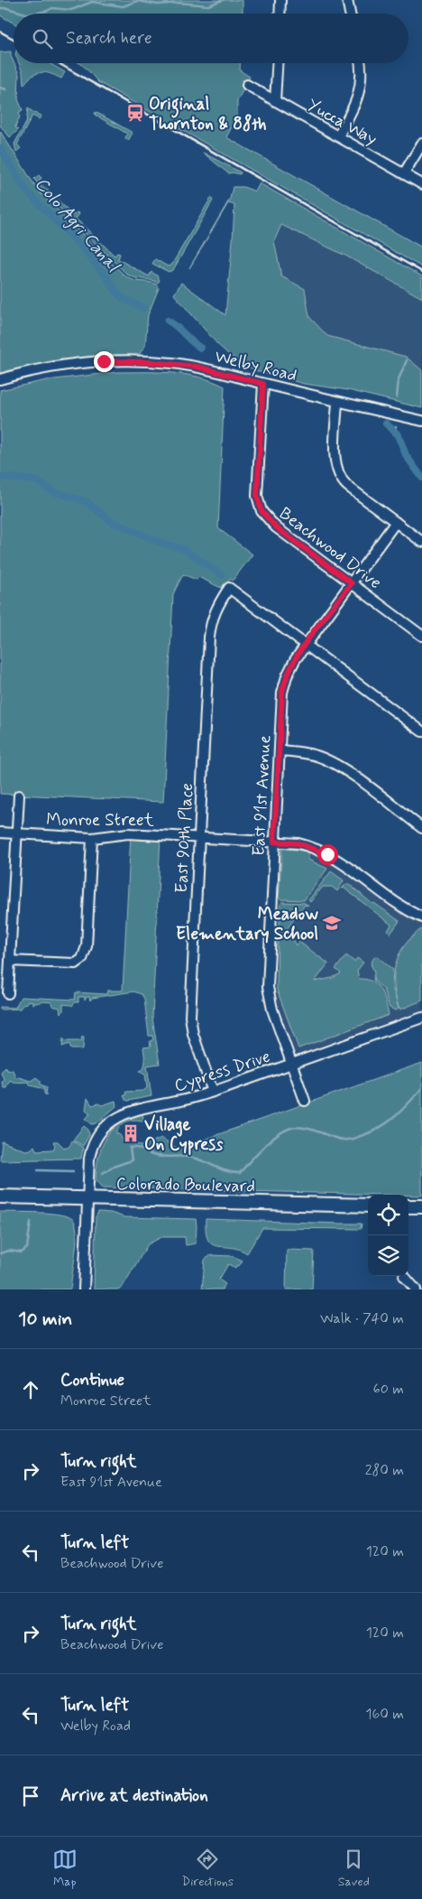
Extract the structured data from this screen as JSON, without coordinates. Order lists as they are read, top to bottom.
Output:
{
  "streets": {
    "main road": ["Colorado Boulevard"],
    "street": [
      "Yucca Way",
      "Welby Road",
      "Beachwood Drive",
      "East 91st Avenue",
      "Monroe Street",
      "East 90th Place",
      "Cypress Drive"
    ]
  },
  "crossings": [
    ["Welby Road", "Beachwood Drive"],
    ["Beachwood Drive", "East 91st Avenue"],
    ["East 91st Avenue", "Monroe Street"],
    ["East 91st Avenue", "East 90th Place"],
    ["East 91st Avenue", "Cypress Drive"],
    ["Monroe Street", "East 90th Place"],
    ["East 90th Place", "Cypress Drive"],
    ["Cypress Drive", "Colorado Boulevard"]
  ],
  "water": ["Colo Agri Canal"],
  "places": {
    "station": ["Original Thornton & 88th"],
    "school or university": ["Meadow Elementary School"],
    "building": ["Village On Cypress"]
  },
  "page": {
    "search": "Search here",
    "heading": ["10 min", "Walk · 740 m"],
    "list": [
      ["Continue", "Monroe Street", "60 m"],
      ["Turn right", "East 91st Avenue", "280 m"],
      ["Turn left", "Beachwood Drive", "120 m"],
      ["Turn right", "Beachwood Drive", "120 m"],
      ["Turn left", "Welby Road", "160 m"],
      "Arrive at destination"
    ],
    "nav": ["Map", "Directions", "Saved"]
  }
}
